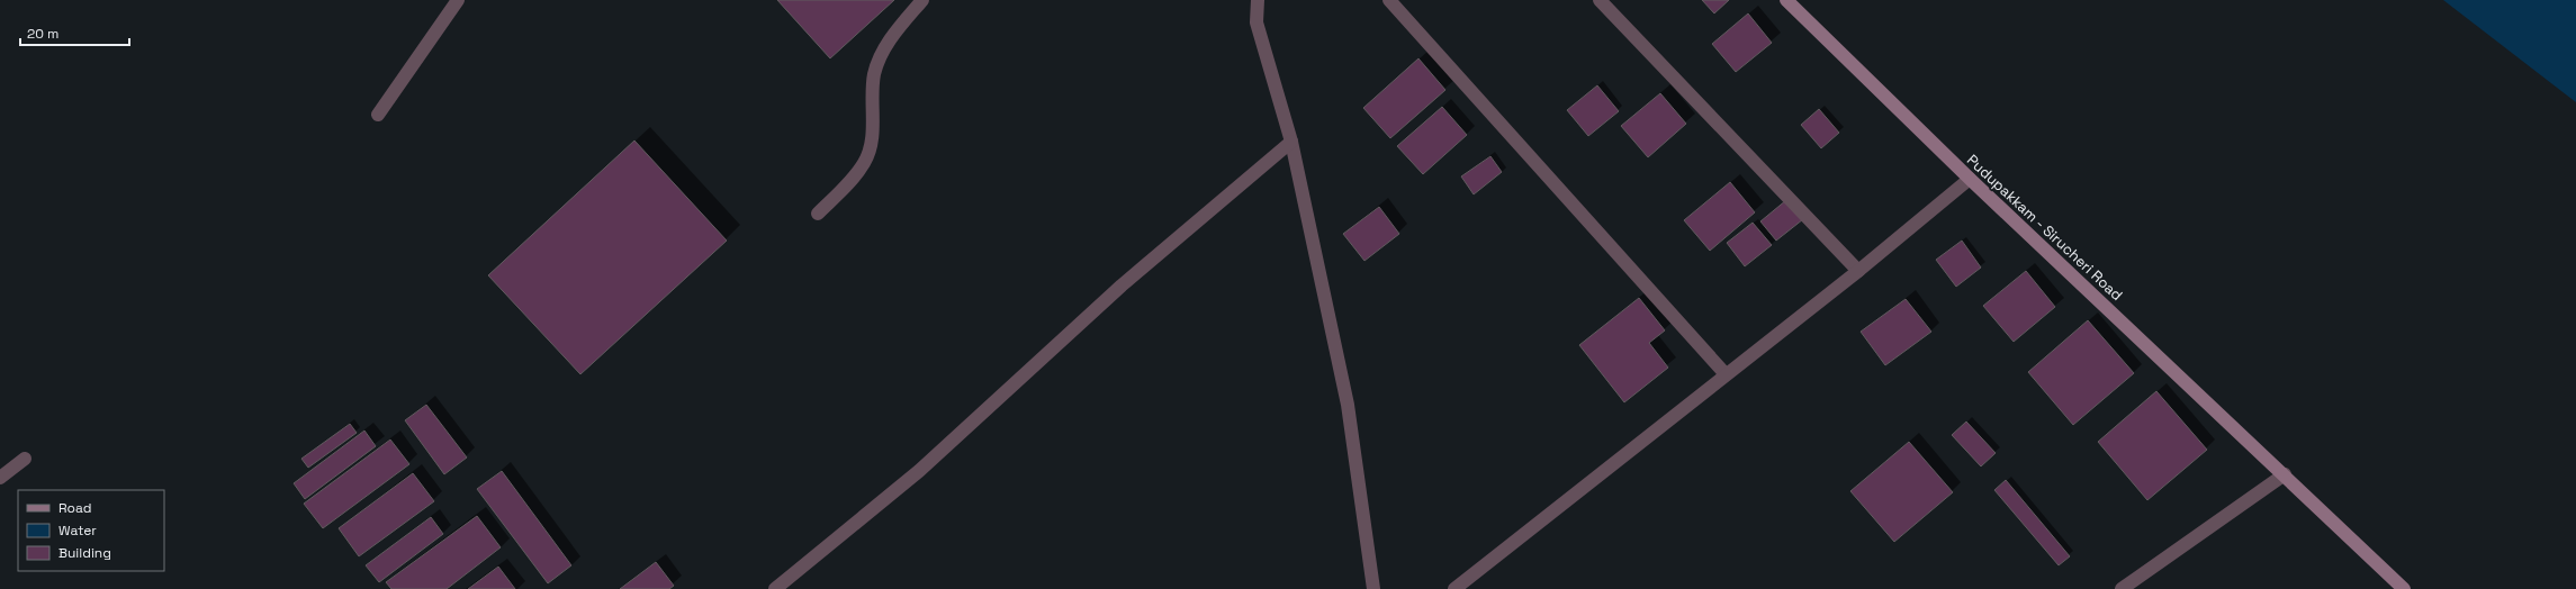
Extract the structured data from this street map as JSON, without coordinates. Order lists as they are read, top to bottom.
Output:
{
  "streets": {
    "street": ["Pudupakkam - Sirucheri Road"]
  },
  "legend": ["Road", "Water", "Building"],
  "scale_bar": "20 m"
}
